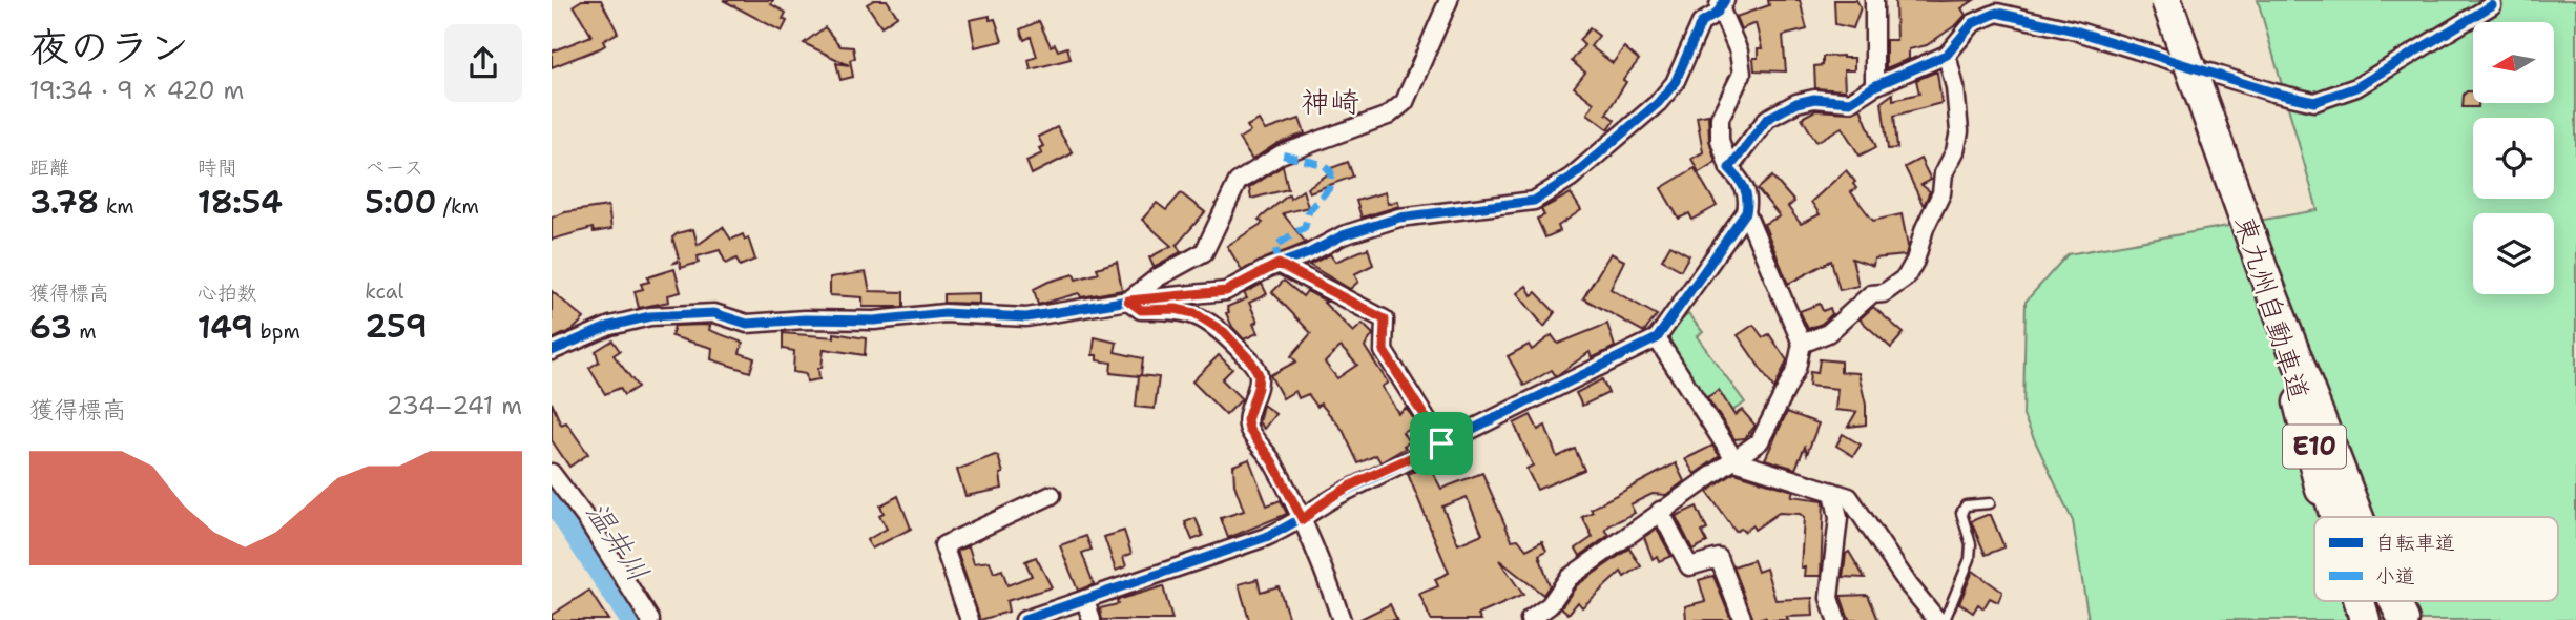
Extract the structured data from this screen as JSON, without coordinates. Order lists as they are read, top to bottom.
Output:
{
  "streets": {
    "highway": ["東九州自動車道", "E10"]
  },
  "districts": ["神崎"],
  "water": ["温井川"],
  "legend": ["自転車道", "小道"],
  "north": "left",
  "page": {
    "heading": ["夜のラン", "19:34 · 9 × 420 m"],
    "stats": [
      ["距離", "3.78 km"],
      ["時間", "18:54"],
      ["ペース", "5:00 /km"],
      ["獲得標高", "63 m"],
      ["心拍数", "149 bpm"],
      ["kcal", "259"]
    ],
    "chart": ["獲得標高", "234–241 m"]
  }
}
